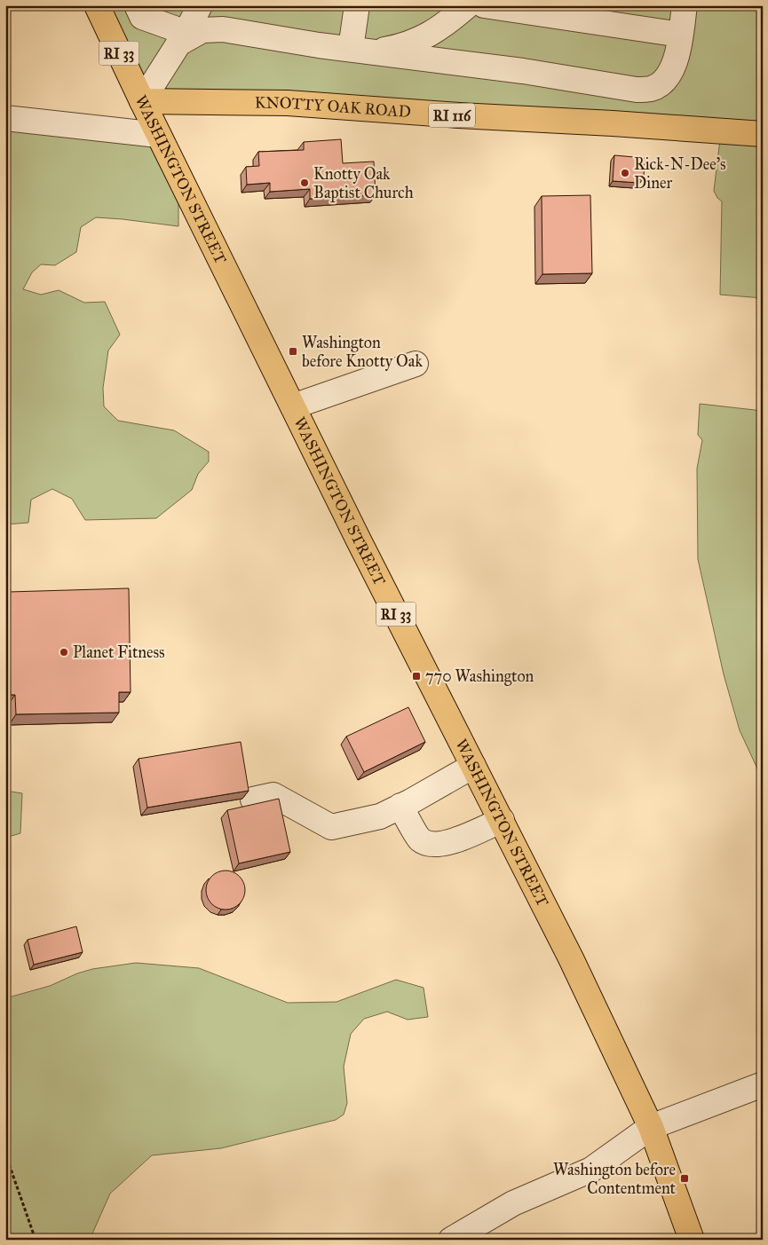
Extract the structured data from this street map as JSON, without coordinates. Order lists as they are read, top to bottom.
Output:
{
  "streets": {
    "main road": [
      "RI 33",
      "KNOTTY OAK ROAD",
      "RI 116",
      "WASHINGTON STREET"
    ]
  },
  "crossings": [
    ["KNOTTY OAK ROAD", "WASHINGTON STREET"]
  ],
  "places": {
    "other": ["Rick-N-Dee's Diner", "Knotty Oak Baptist Church", "Planet Fitness"],
    "transit": ["Washington before Knotty Oak", "770 Washington", "Washington before Contentment"]
  }
}
